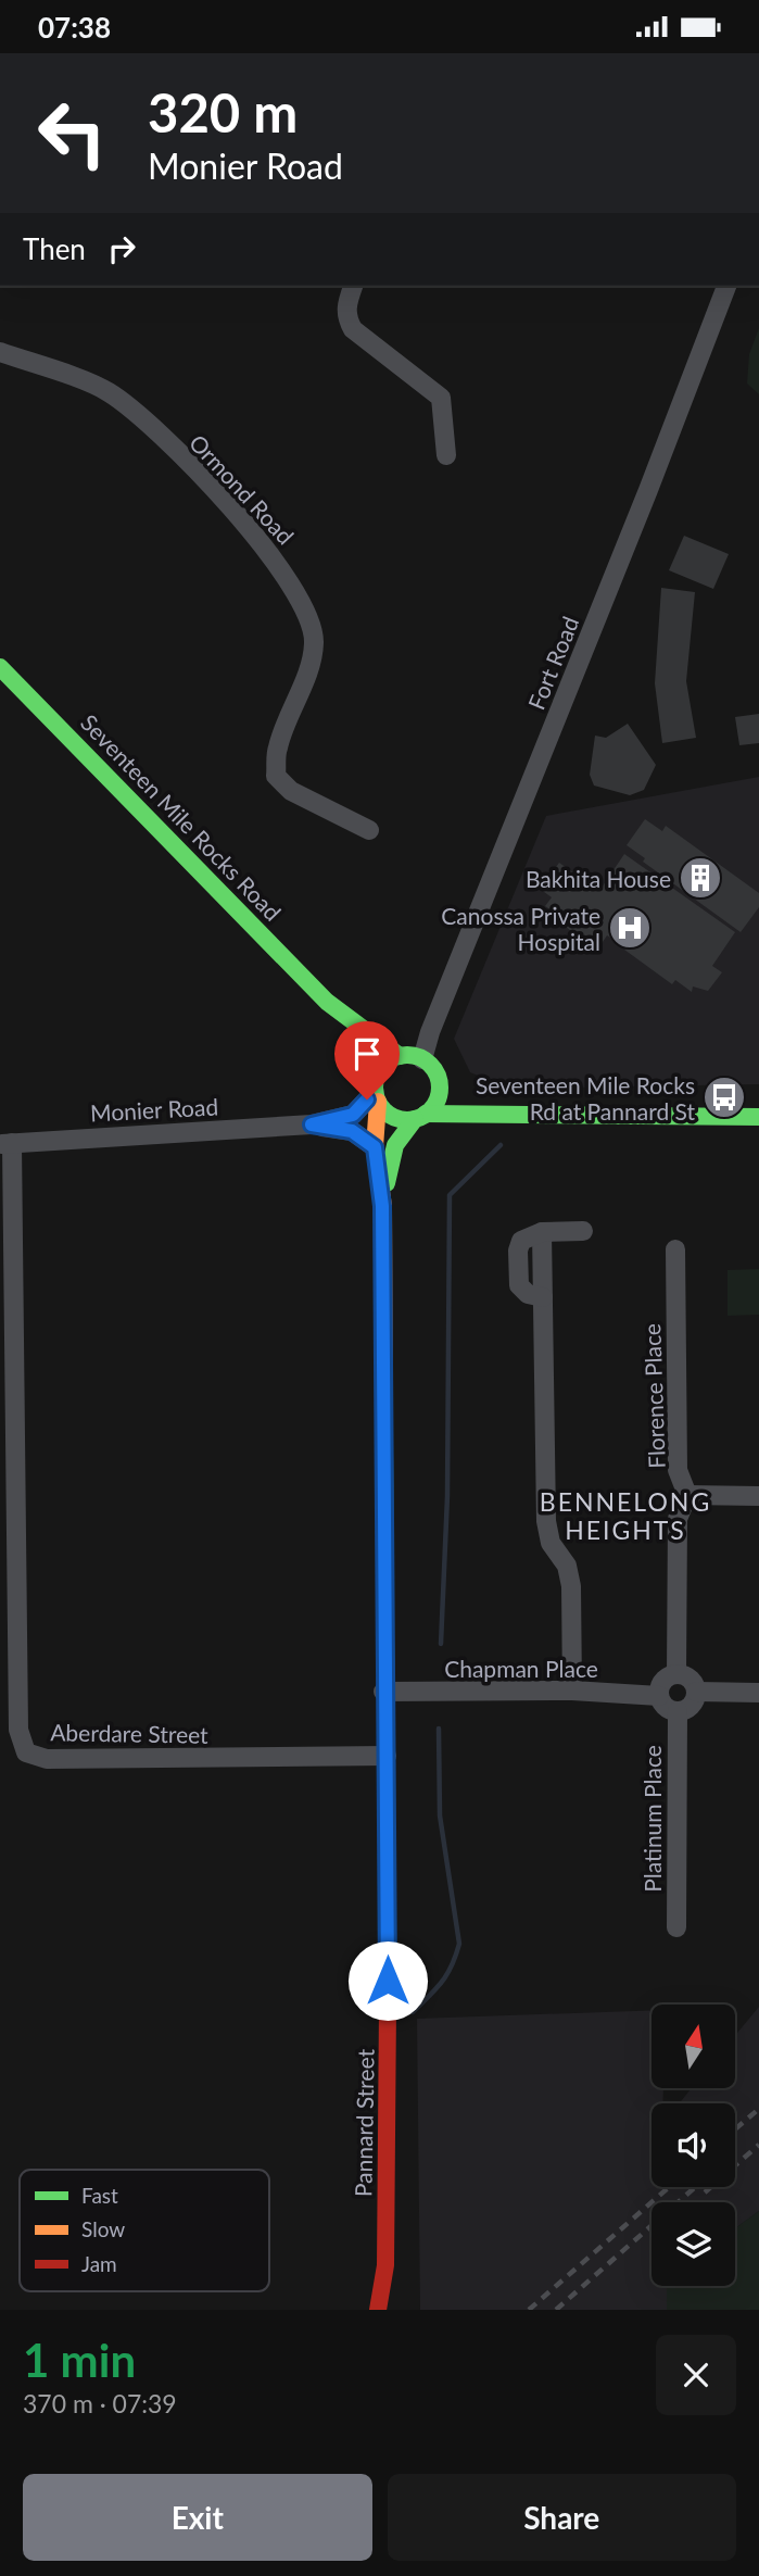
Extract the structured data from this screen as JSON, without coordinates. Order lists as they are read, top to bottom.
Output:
{
  "streets": {
    "main road": ["Seventeen Mile Rocks Road", "Pannard Street"],
    "street": [
      "Ormond Road",
      "Fort Road",
      "Monier Road",
      "Florence Place",
      "Chapman Place",
      "Aberdare Street",
      "Platinum Place"
    ]
  },
  "crossings": [
    ["Fort Road", "Seventeen Mile Rocks Road"],
    ["Fort Road", "Monier Road"],
    ["Fort Road", "Pannard Street"],
    ["Seventeen Mile Rocks Road", "Monier Road"],
    ["Seventeen Mile Rocks Road", "Pannard Street"],
    ["Monier Road", "Aberdare Street"],
    ["Monier Road", "Pannard Street"],
    ["Florence Place", "Chapman Place"],
    ["Florence Place", "Platinum Place"],
    ["Chapman Place", "Platinum Place"],
    ["Chapman Place", "Pannard Street"],
    ["Aberdare Street", "Pannard Street"]
  ],
  "districts": ["BENNELONG HEIGHTS"],
  "places": {
    "building": ["Bakhita House"],
    "hospital": ["Canossa Private Hospital"],
    "bus stop": ["Seventeen Mile Rocks Rd at Pannard St"]
  },
  "legend": ["Fast", "Slow", "Jam"],
  "north": "top",
  "page": {
    "status": "07:38",
    "turn": ["320 m", "Monier Road"],
    "then": "Then",
    "heading": ["1 min", "370 m · 07:39"],
    "buttons": ["Exit", "Share"]
  }
}
